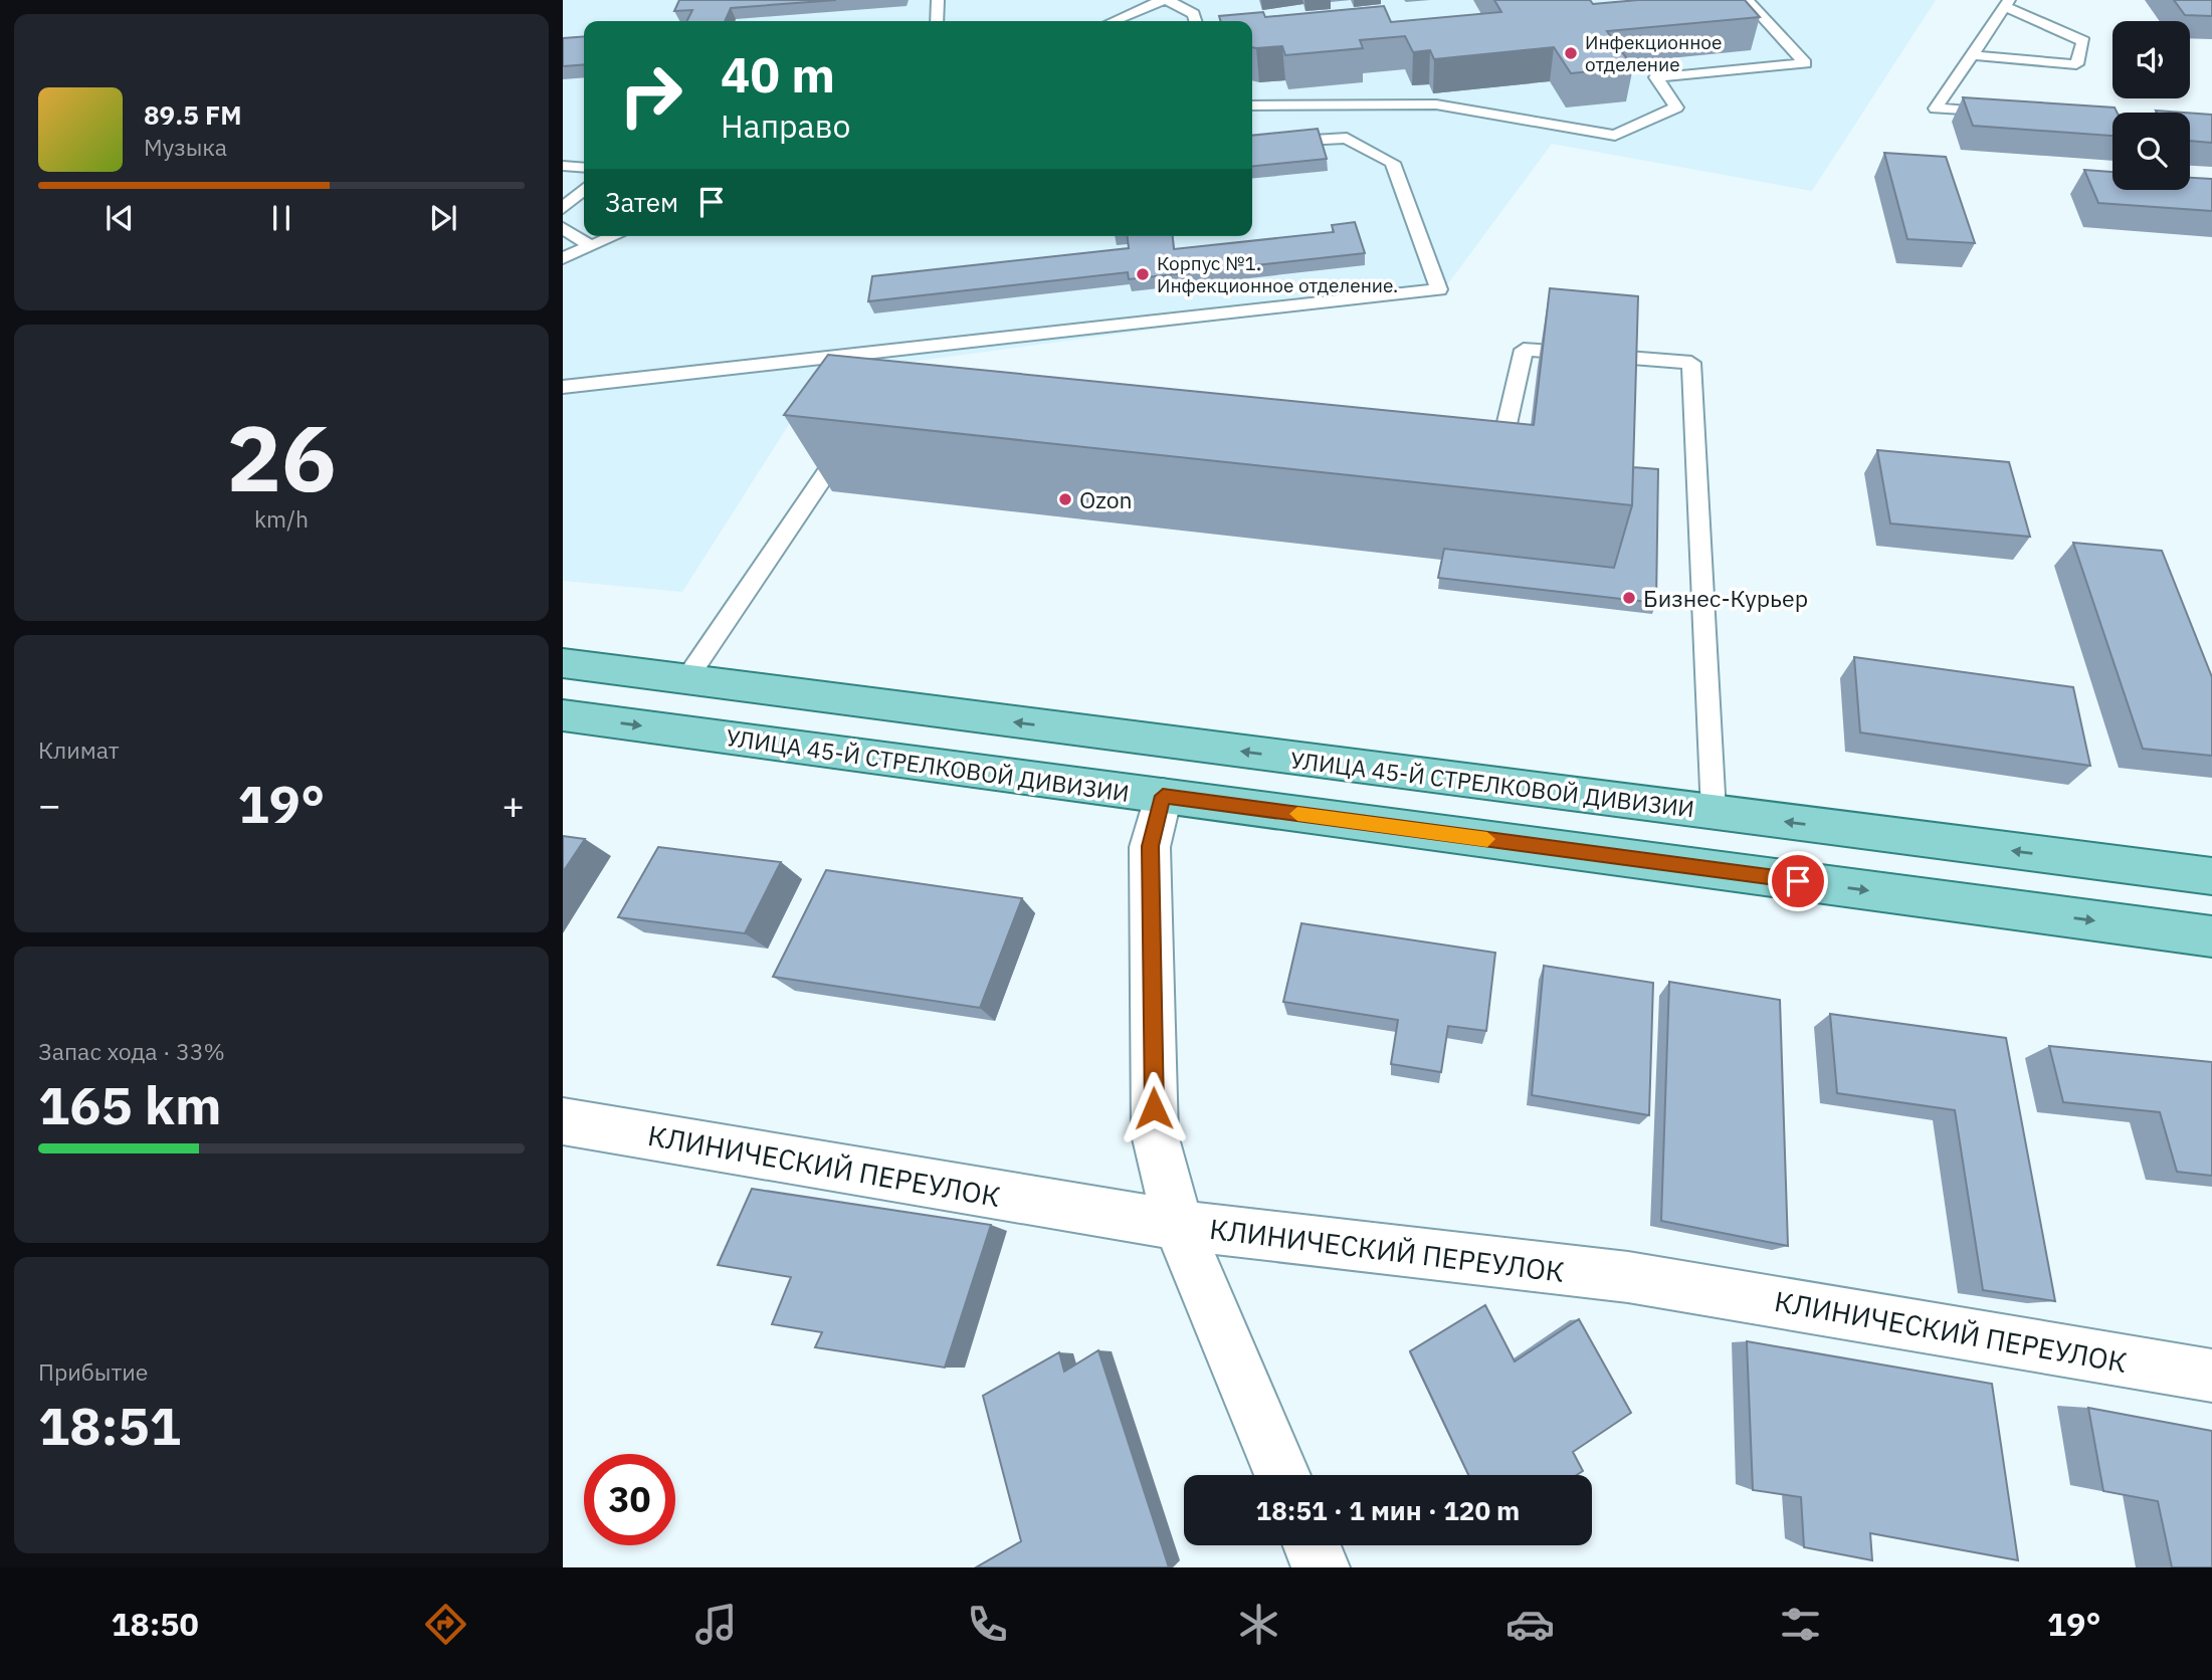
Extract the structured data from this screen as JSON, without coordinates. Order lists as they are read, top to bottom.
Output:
{
  "streets": {
    "main road": ["УЛИЦА 45-Й СТРЕЛКОВОЙ ДИВИЗИИ"],
    "street": ["КЛИНИЧЕСКИЙ ПЕРЕУЛОК"]
  },
  "places": [
    "Инфекционное отделение",
    "Корпус №1. Инфекционное отделение.",
    "Ozon",
    "Бизнес-Курьер"
  ],
  "page": {
    "turn": ["40 m", "Направо"],
    "song": ["89.5 FM", "Музыка"],
    "then": "Затем",
    "tile": [
      ["26", "km/h"],
      "Климат",
      ["Запас хода · 33%", "165 km"],
      ["Прибытие", "18:51"]
    ],
    "heat": ["−", "19°", "+"],
    "limit": "30",
    "trip": "18:51 · 1 мин · 120 m",
    "tabs": ["18:50", "19°"]
  }
}
